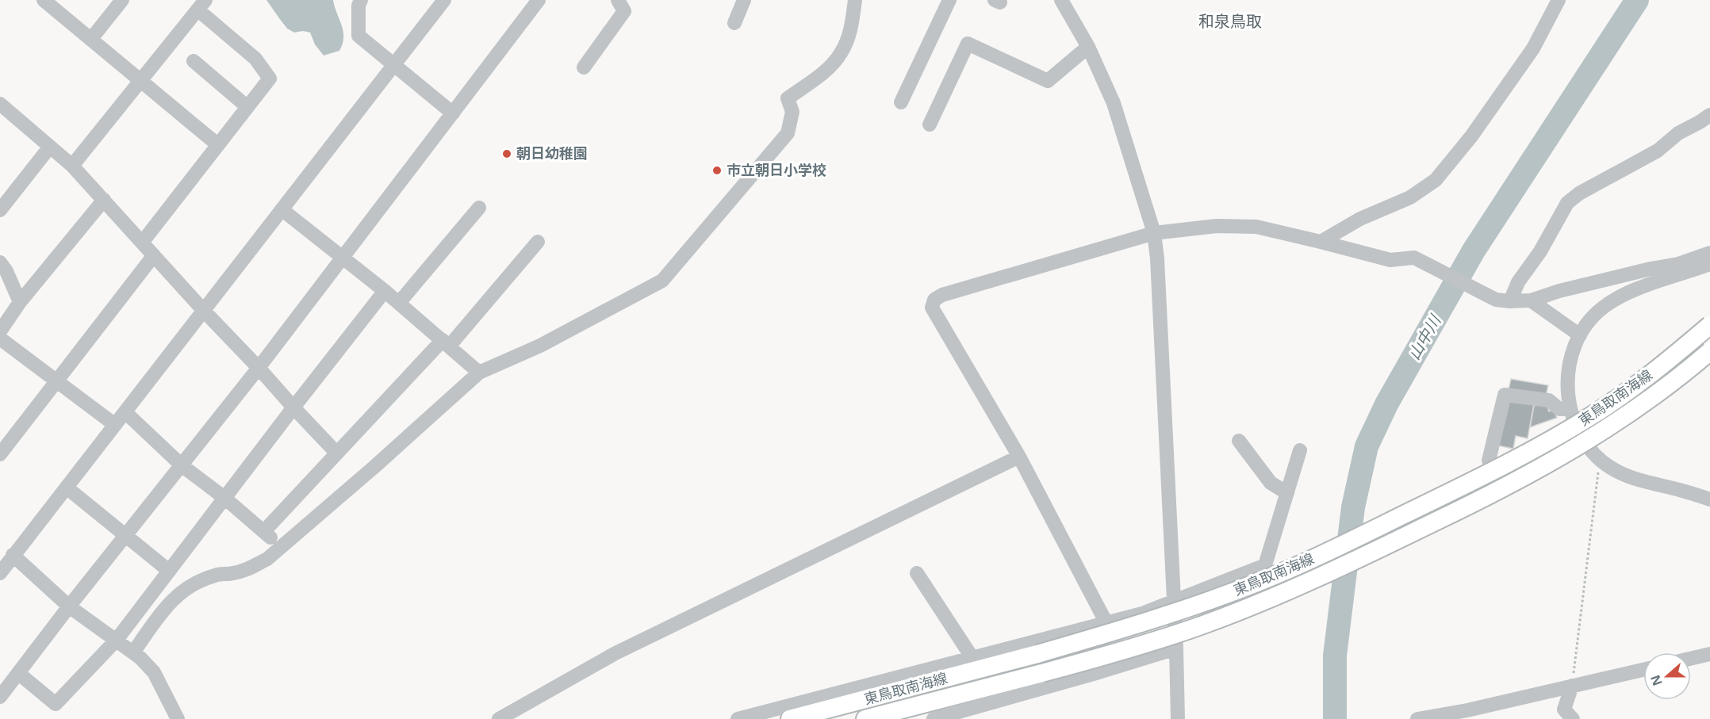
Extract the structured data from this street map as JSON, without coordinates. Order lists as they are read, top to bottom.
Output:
{
  "streets": {
    "main road": ["東鳥取南海線"]
  },
  "districts": ["和泉鳥取"],
  "water": ["山中川"],
  "places": ["朝日幼稚園", "市立朝日小学校"],
  "north": "left"
}
